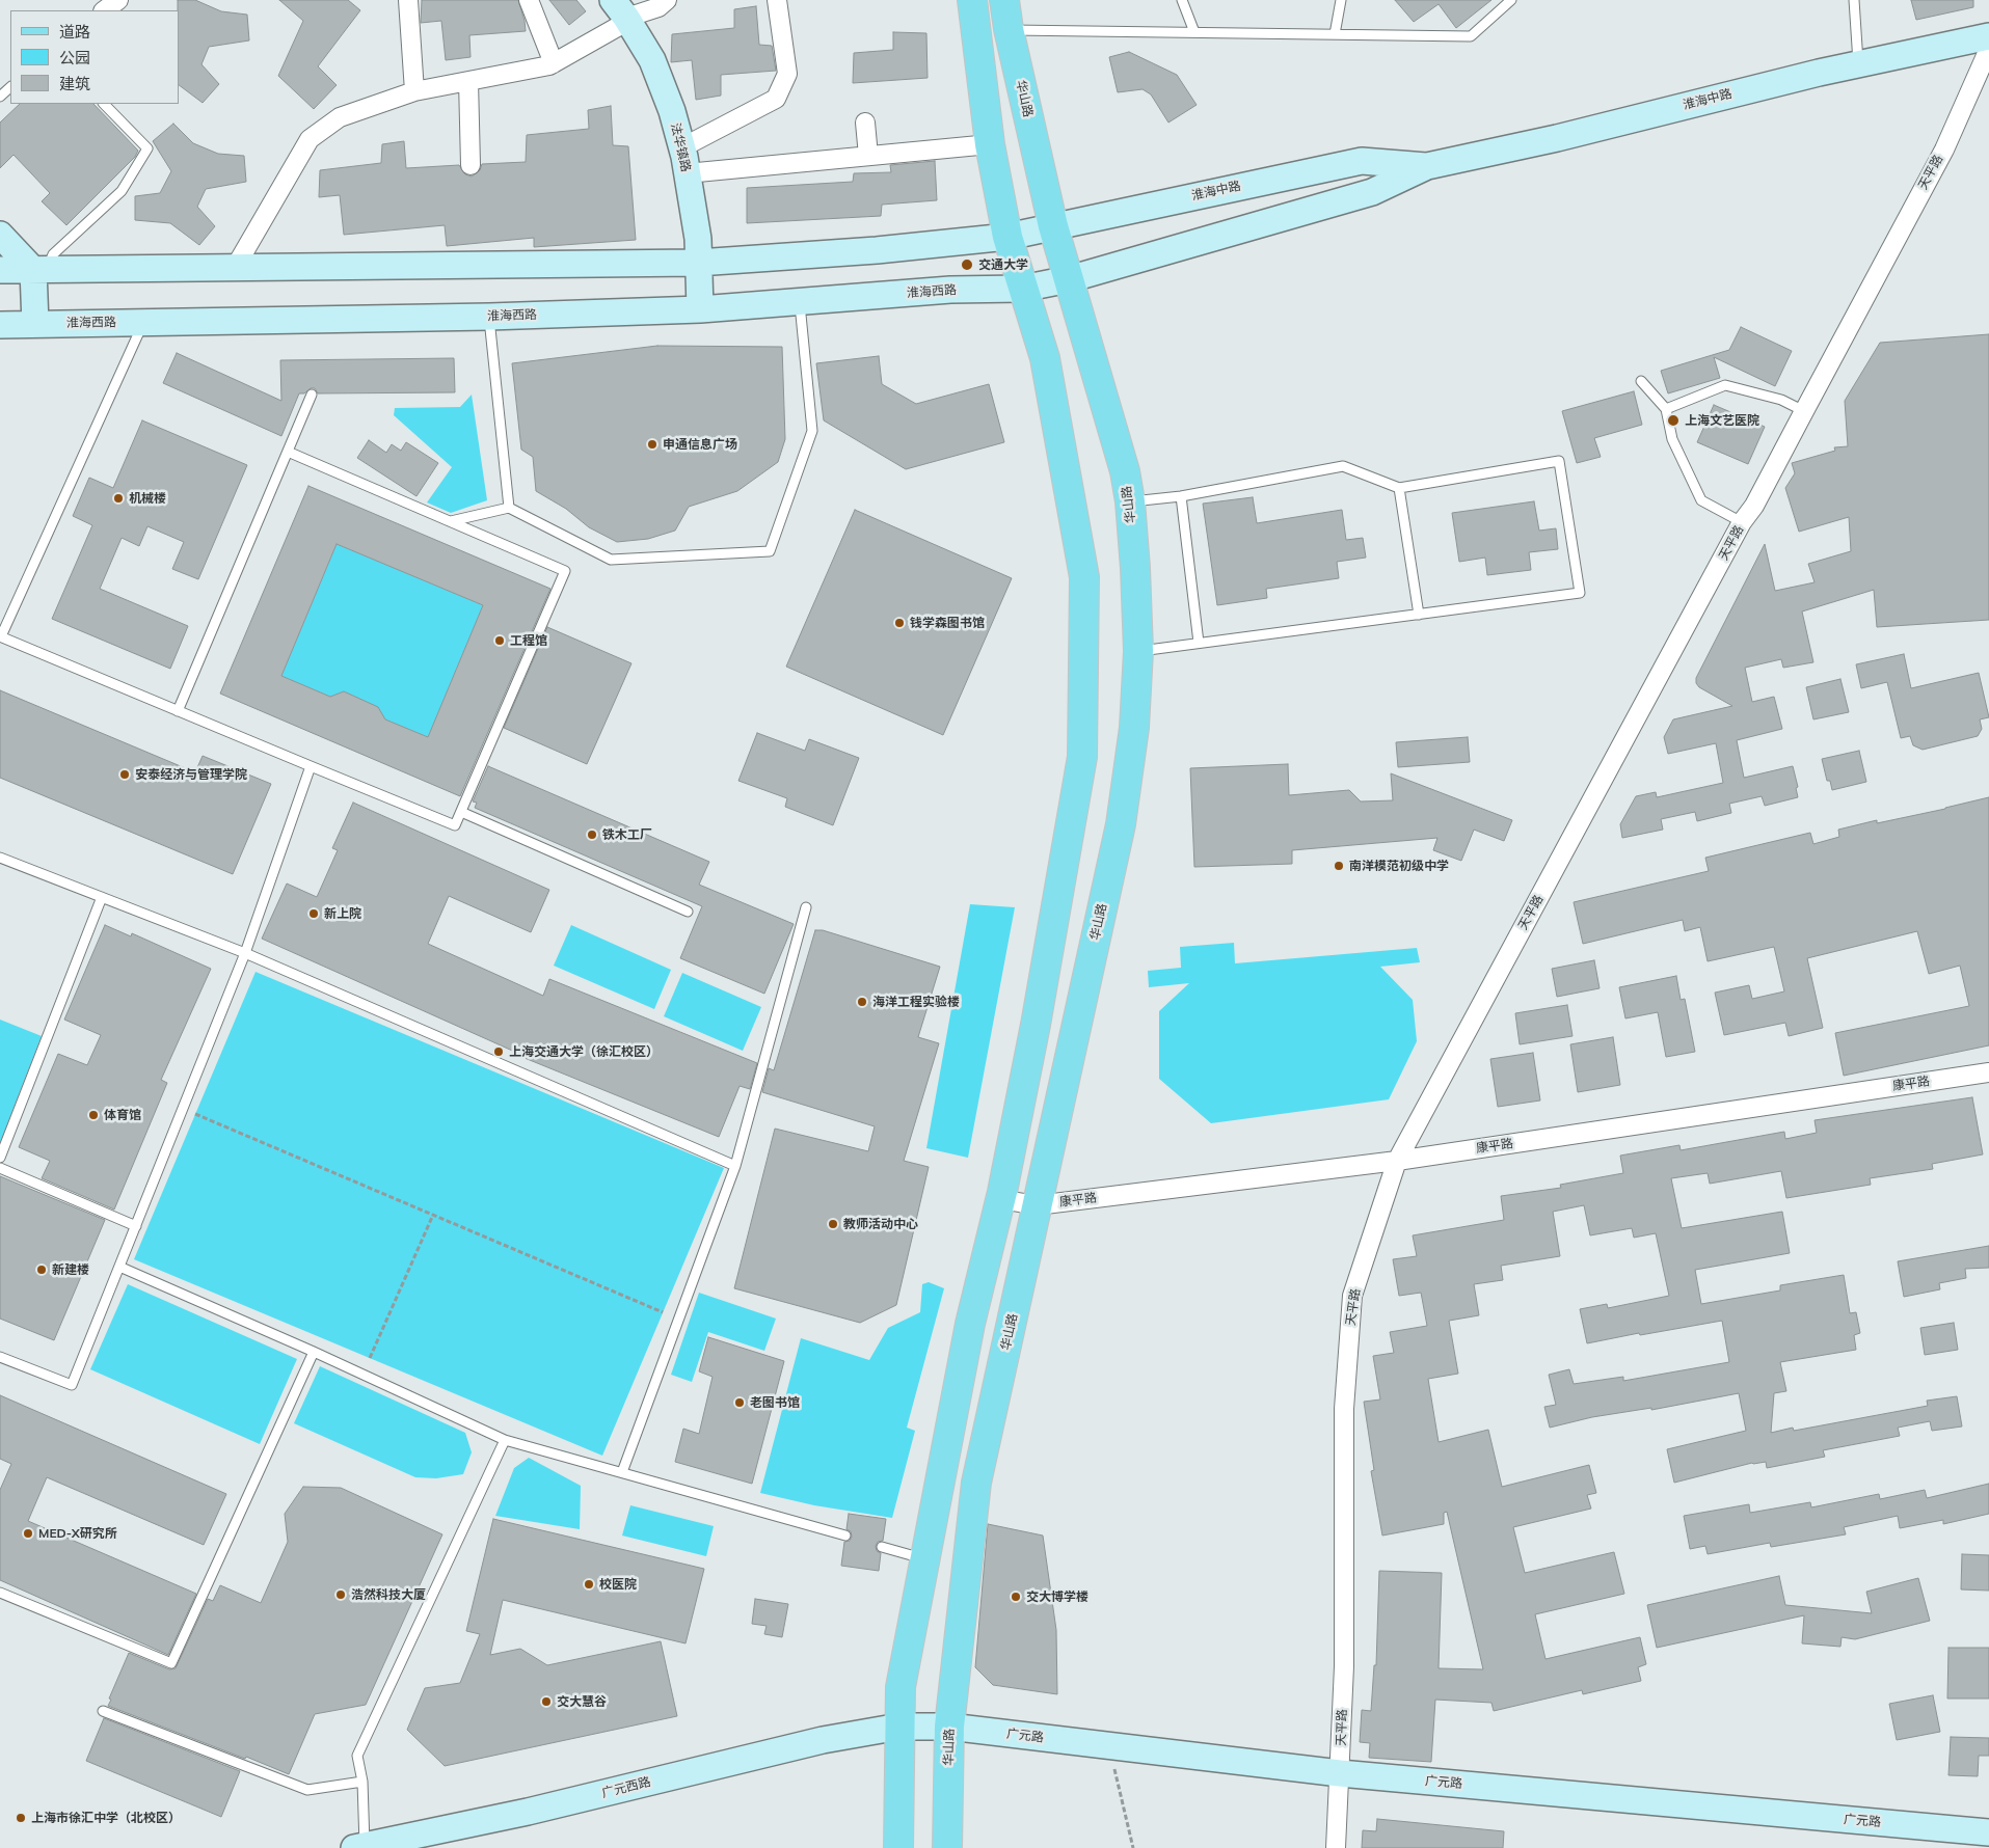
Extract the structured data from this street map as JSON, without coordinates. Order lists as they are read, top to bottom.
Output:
{
  "streets": {
    "main road": [
      "华山路",
      "淮海中路",
      "法华镇路",
      "淮海西路",
      "广元路",
      "广元西路"
    ],
    "street": ["天平路", "康平路"]
  },
  "crossings": [
    ["华山路", "淮海中路"],
    ["华山路", "康平路"],
    ["华山路", "广元路"],
    ["淮海中路", "淮海西路"],
    ["法华镇路", "淮海西路"],
    ["天平路", "康平路"],
    ["天平路", "广元路"],
    ["广元路", "广元西路"]
  ],
  "places": [
    "交通大学",
    "上海文艺医院",
    "申通信息广场",
    "机械楼",
    "钱学森图书馆",
    "工程馆",
    "安泰经济与管理学院",
    "铁木工厂",
    "南洋模范初级中学",
    "新上院",
    "海洋工程实验楼",
    "上海交通大学（徐汇校区）",
    "体育馆",
    "教师活动中心",
    "新建楼",
    "老图书馆",
    "MED-X研究所",
    "校医院",
    "浩然科技大厦",
    "交大博学楼",
    "交大慧谷",
    "上海市徐汇中学（北校区）"
  ],
  "legend": ["道路", "公园", "建筑"]
}
